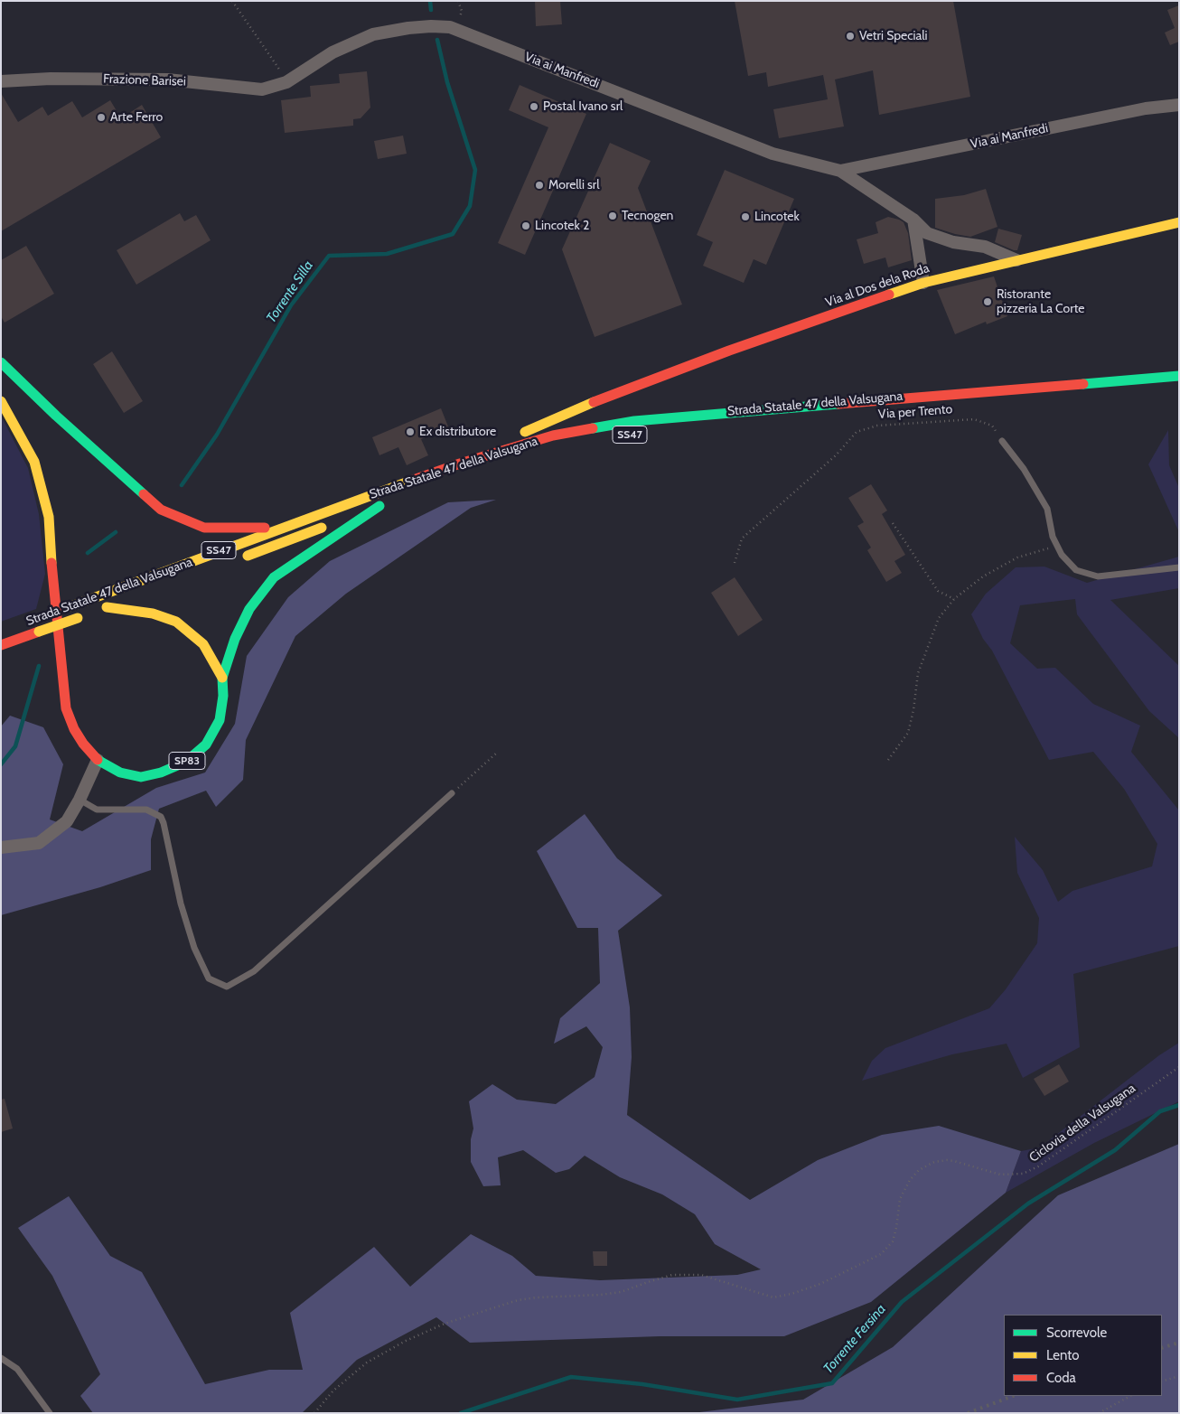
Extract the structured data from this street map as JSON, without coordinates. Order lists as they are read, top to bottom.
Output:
{
  "streets": {
    "main road": [
      "Via al Dos dela Roda",
      "Strada Statale 47 della Valsugana",
      "SS47",
      "SP83"
    ],
    "street": ["Via ai Manfredi", "Frazione Barisei"],
    "path": ["Via per Trento", "Ciclovia della Valsugana"]
  },
  "crossings": [
    ["Via ai Manfredi", "Frazione Barisei"],
    ["Via ai Manfredi", "Via al Dos dela Roda"],
    ["Via al Dos dela Roda", "Strada Statale 47 della Valsugana"],
    ["Strada Statale 47 della Valsugana", "SP83"]
  ],
  "water": ["Torrente Silla", "Torrente Fersina"],
  "places": [
    "Vetri Speciali",
    "Postal Ivano srl",
    "Arte Ferro",
    "Morelli srl",
    "Tecnogen",
    "Lincotek",
    "Lincotek 2",
    "Ristorante pizzeria La Corte",
    "Ex distributore"
  ],
  "legend": ["Scorrevole", "Lento", "Coda"]
}
